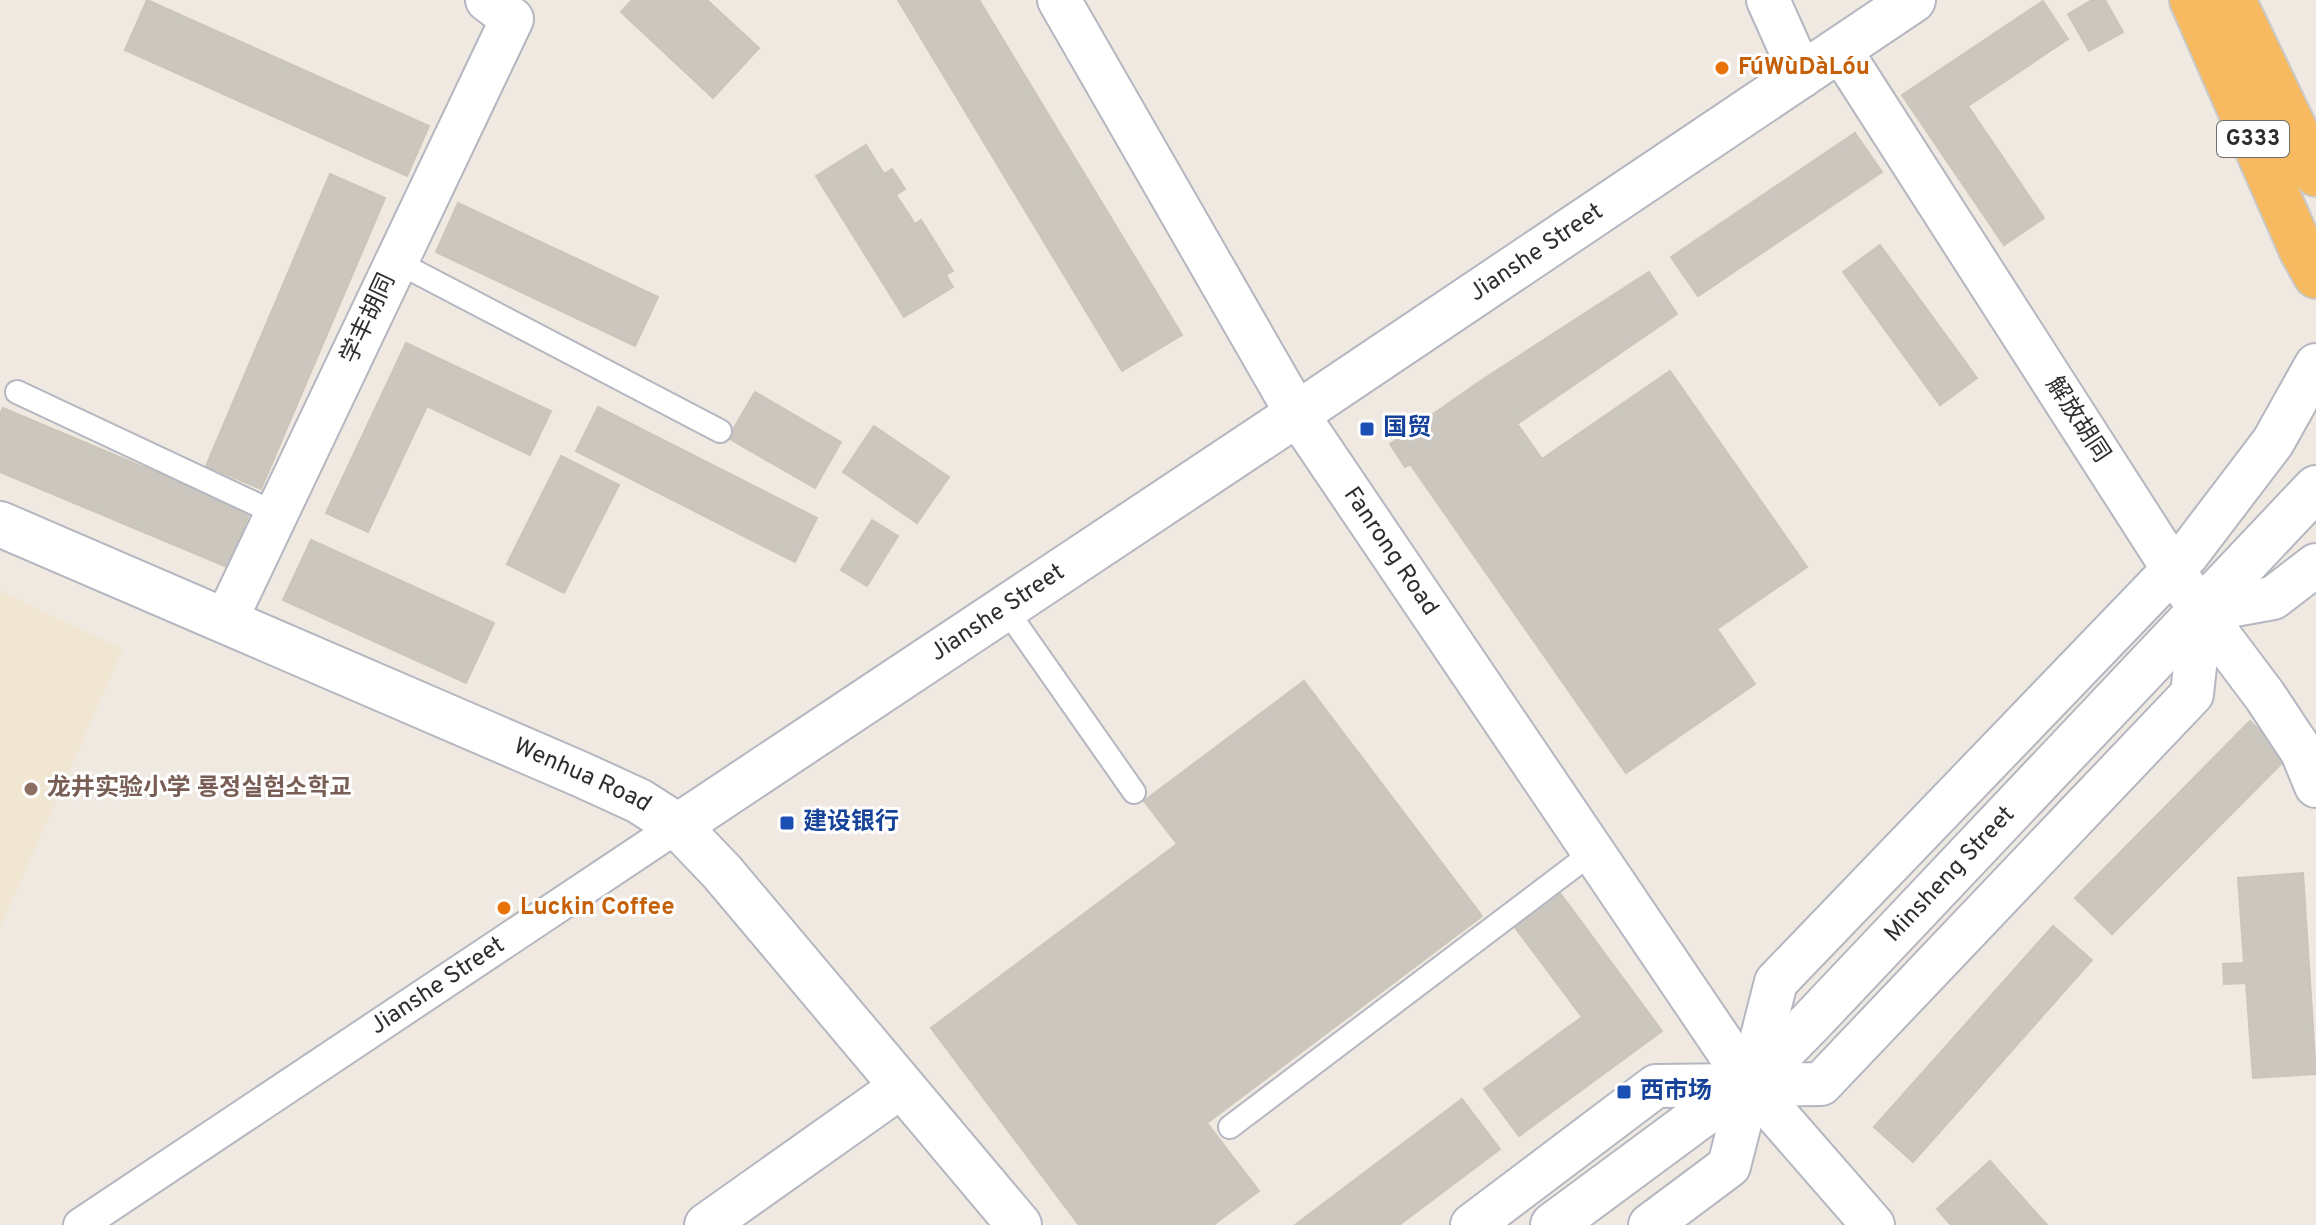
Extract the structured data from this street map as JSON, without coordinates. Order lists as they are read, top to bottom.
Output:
{
  "streets": {
    "highway": ["G333"],
    "street": [
      "Jianshe Street",
      "学丰胡同",
      "解放胡同",
      "Fanrong Road",
      "Wenhua Road",
      "Minsheng Street"
    ]
  },
  "crossings": [
    ["Jianshe Street", "解放胡同"],
    ["Jianshe Street", "Fanrong Road"],
    ["Jianshe Street", "Wenhua Road"],
    ["学丰胡同", "Wenhua Road"],
    ["解放胡同", "Minsheng Street"],
    ["Fanrong Road", "Minsheng Street"]
  ],
  "places": {
    "other": ["FúWùDàLóu", "龙井实验小学 룡정실험소학교", "Luckin Coffee"],
    "transit": ["国贸", "建设银行", "西市场"]
  }
}
